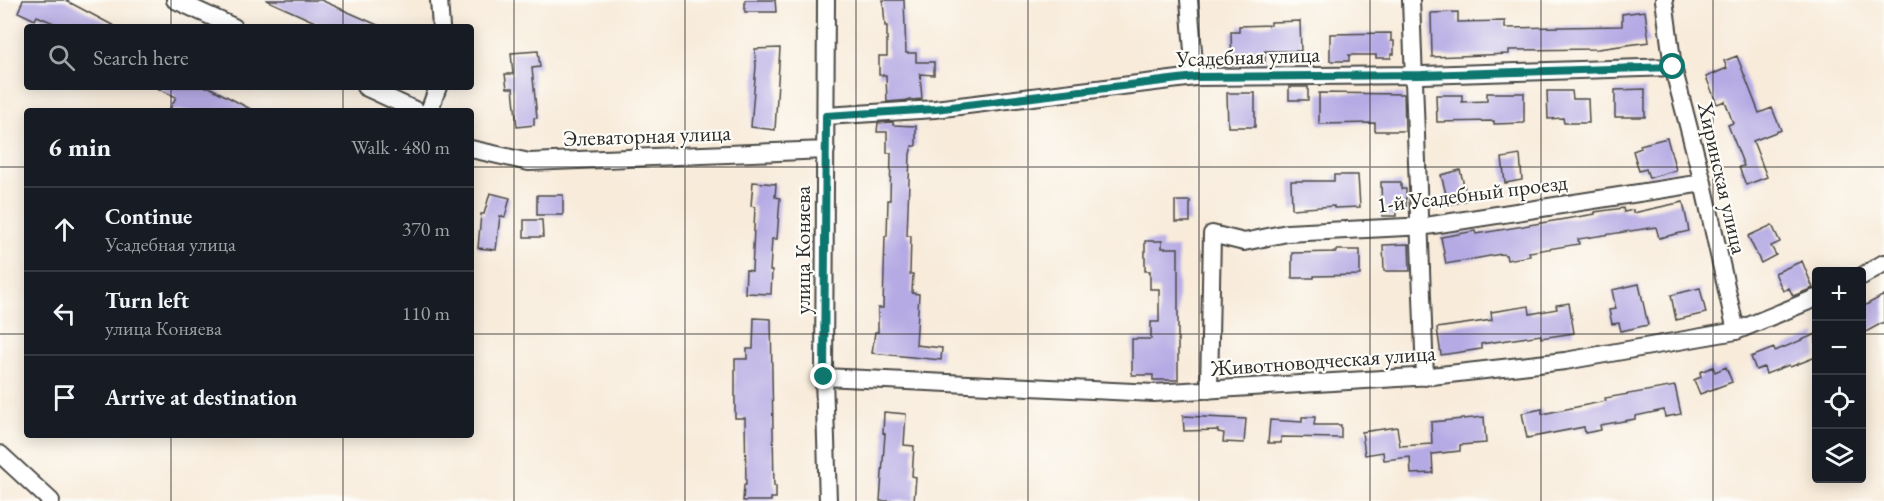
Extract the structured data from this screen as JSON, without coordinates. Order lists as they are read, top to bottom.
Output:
{
  "streets": {
    "street": [
      "Усадебная улица",
      "Элеваторная улица",
      "Хиринская улица",
      "1-й Усадебный проезд",
      "улица Коняева",
      "Животноводческая улица"
    ]
  },
  "crossings": [
    ["Усадебная улица", "Хиринская улица"],
    ["Усадебная улица", "улица Коняева"],
    ["Элеваторная улица", "улица Коняева"],
    ["Хиринская улица", "1-й Усадебный проезд"],
    ["Хиринская улица", "Животноводческая улица"],
    ["1-й Усадебный проезд", "Животноводческая улица"],
    ["улица Коняева", "Животноводческая улица"]
  ],
  "page": {
    "search": "Search here",
    "heading": ["6 min", "Walk · 480 m"],
    "list": [
      ["Continue", "Усадебная улица", "370 m"],
      ["Turn left", "улица Коняева", "110 m"],
      "Arrive at destination"
    ],
    "map_buttons": ["+", "−"]
  }
}
